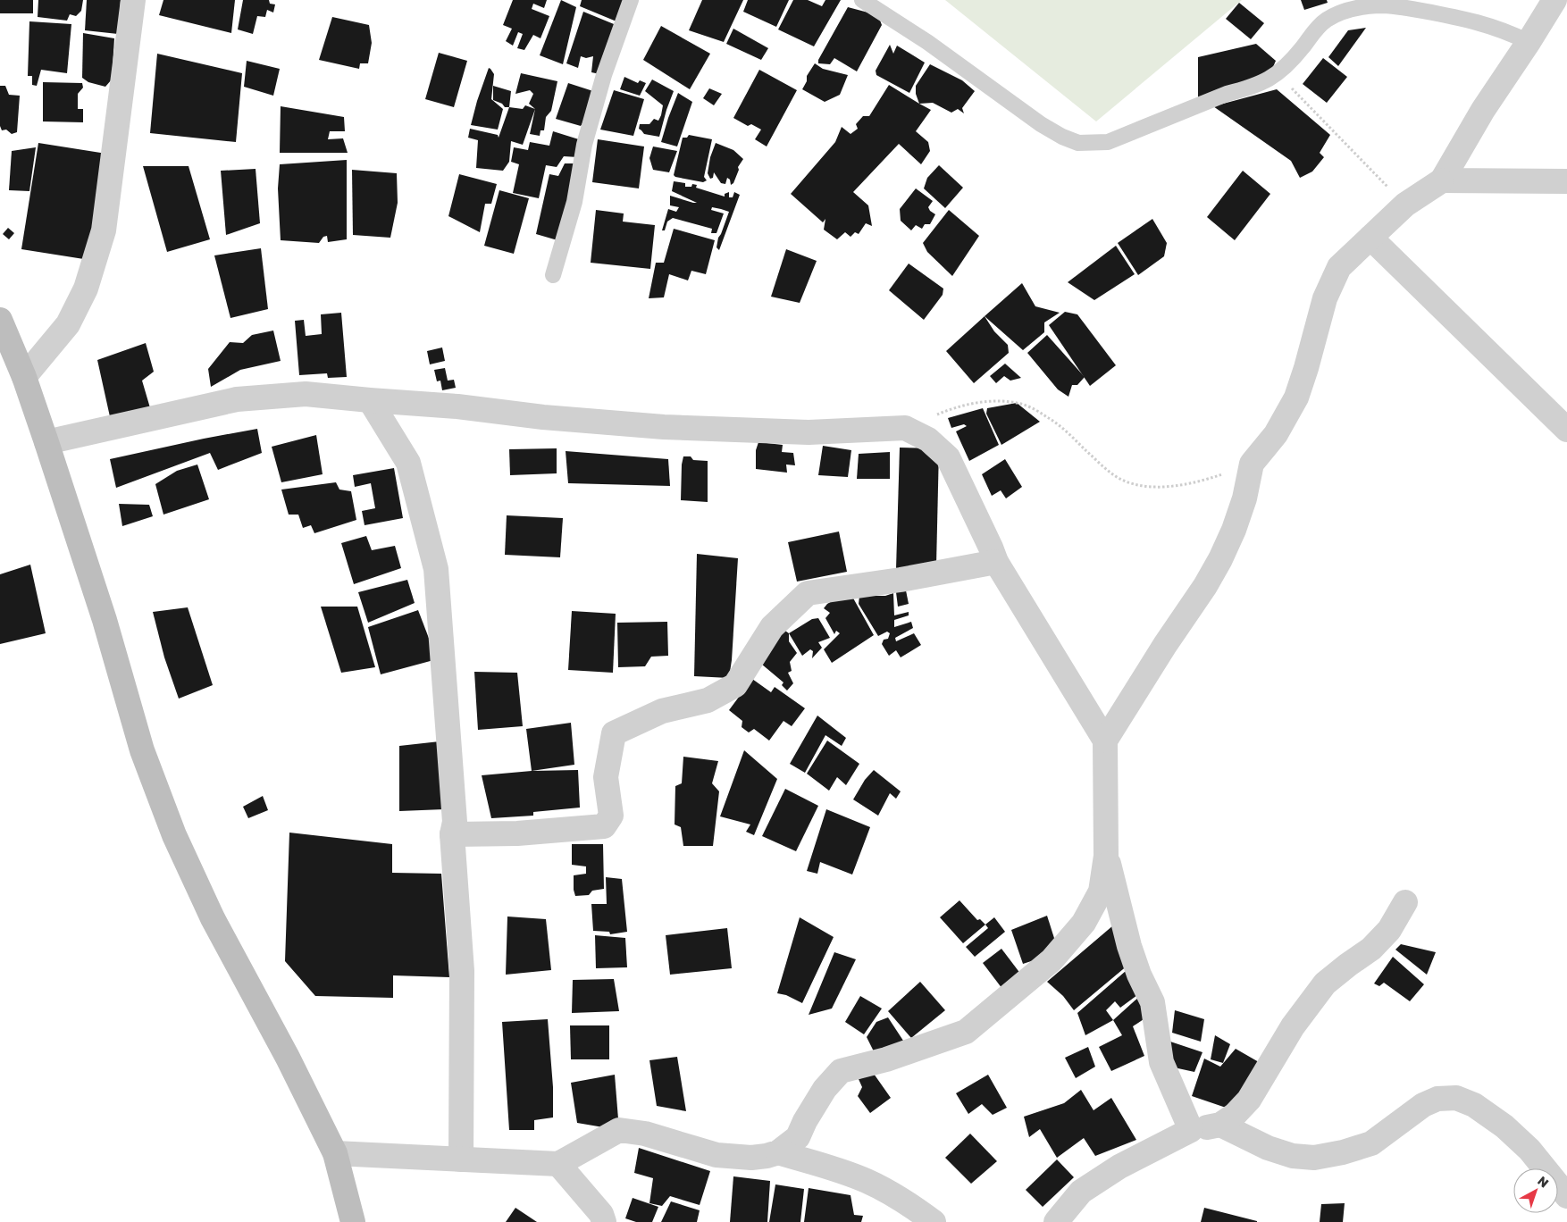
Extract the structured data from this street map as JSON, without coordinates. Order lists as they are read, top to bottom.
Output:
{
  "north": "top right"
}
